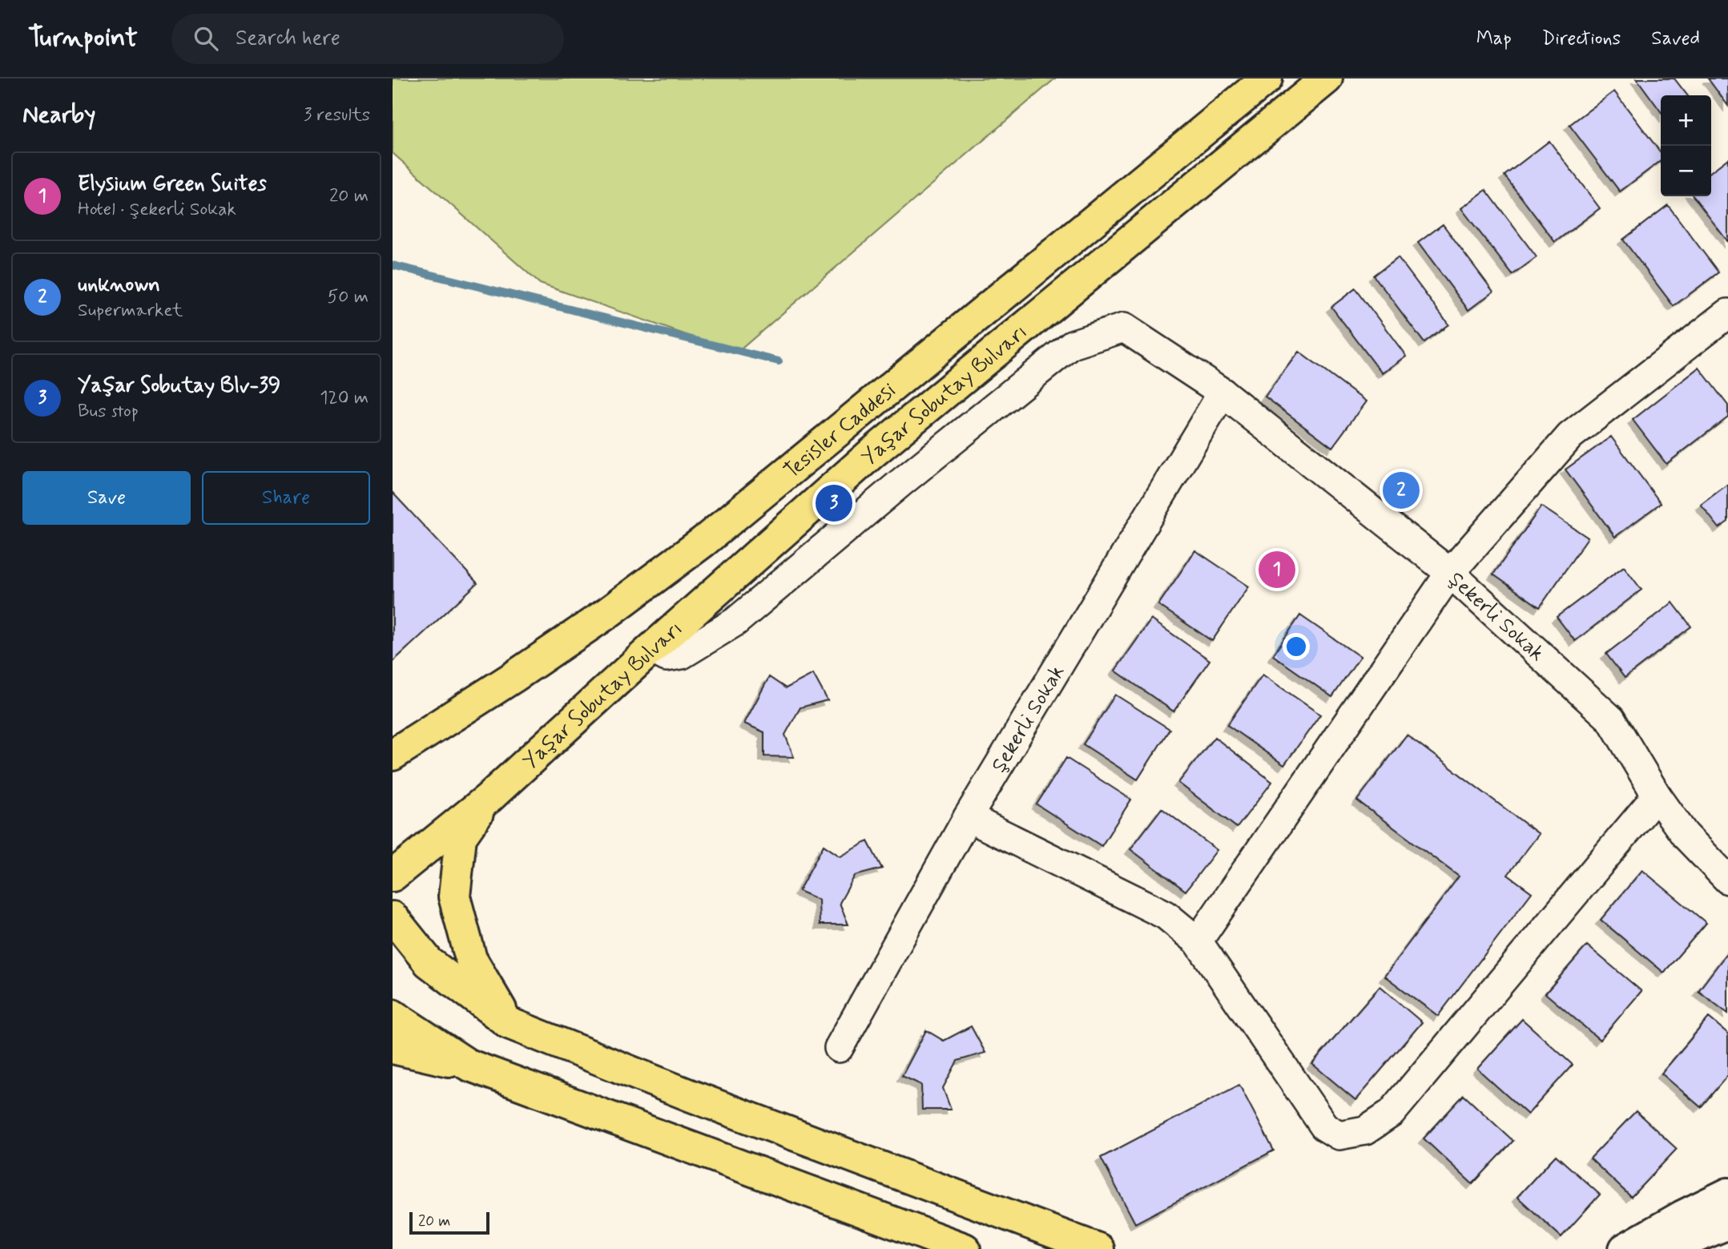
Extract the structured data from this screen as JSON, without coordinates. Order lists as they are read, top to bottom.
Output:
{
  "streets": {
    "main road": ["Yaşar Sobutay Bulvarı", "Tesisler Caddesi"],
    "street": ["Şekerli Sokak"]
  },
  "crossings": [
    ["Yaşar Sobutay Bulvarı", "Şekerli Sokak"]
  ],
  "scale_bar": "20 m",
  "page": {
    "header": "Turnpoint",
    "search": "Search here",
    "nav": ["Map", "Directions", "Saved"],
    "heading": ["Nearby", "3 results"],
    "map_buttons": ["+", "−"],
    "list": [
      {
        "mark": "1",
        "name": "Elysium Green Suites",
        "note": "Hotel · Şekerli Sokak",
        "value": "20 m"
      },
      {
        "mark": "2",
        "name": "unknown",
        "note": "Supermarket",
        "value": "50 m"
      },
      {
        "mark": "3",
        "name": "Yaşar Sobutay Blv-39",
        "note": "Bus stop",
        "value": "120 m"
      }
    ],
    "buttons": ["Save", "Share"],
    "pins": ["2", "3", "1"],
    "scale": "20 m"
  }
}
